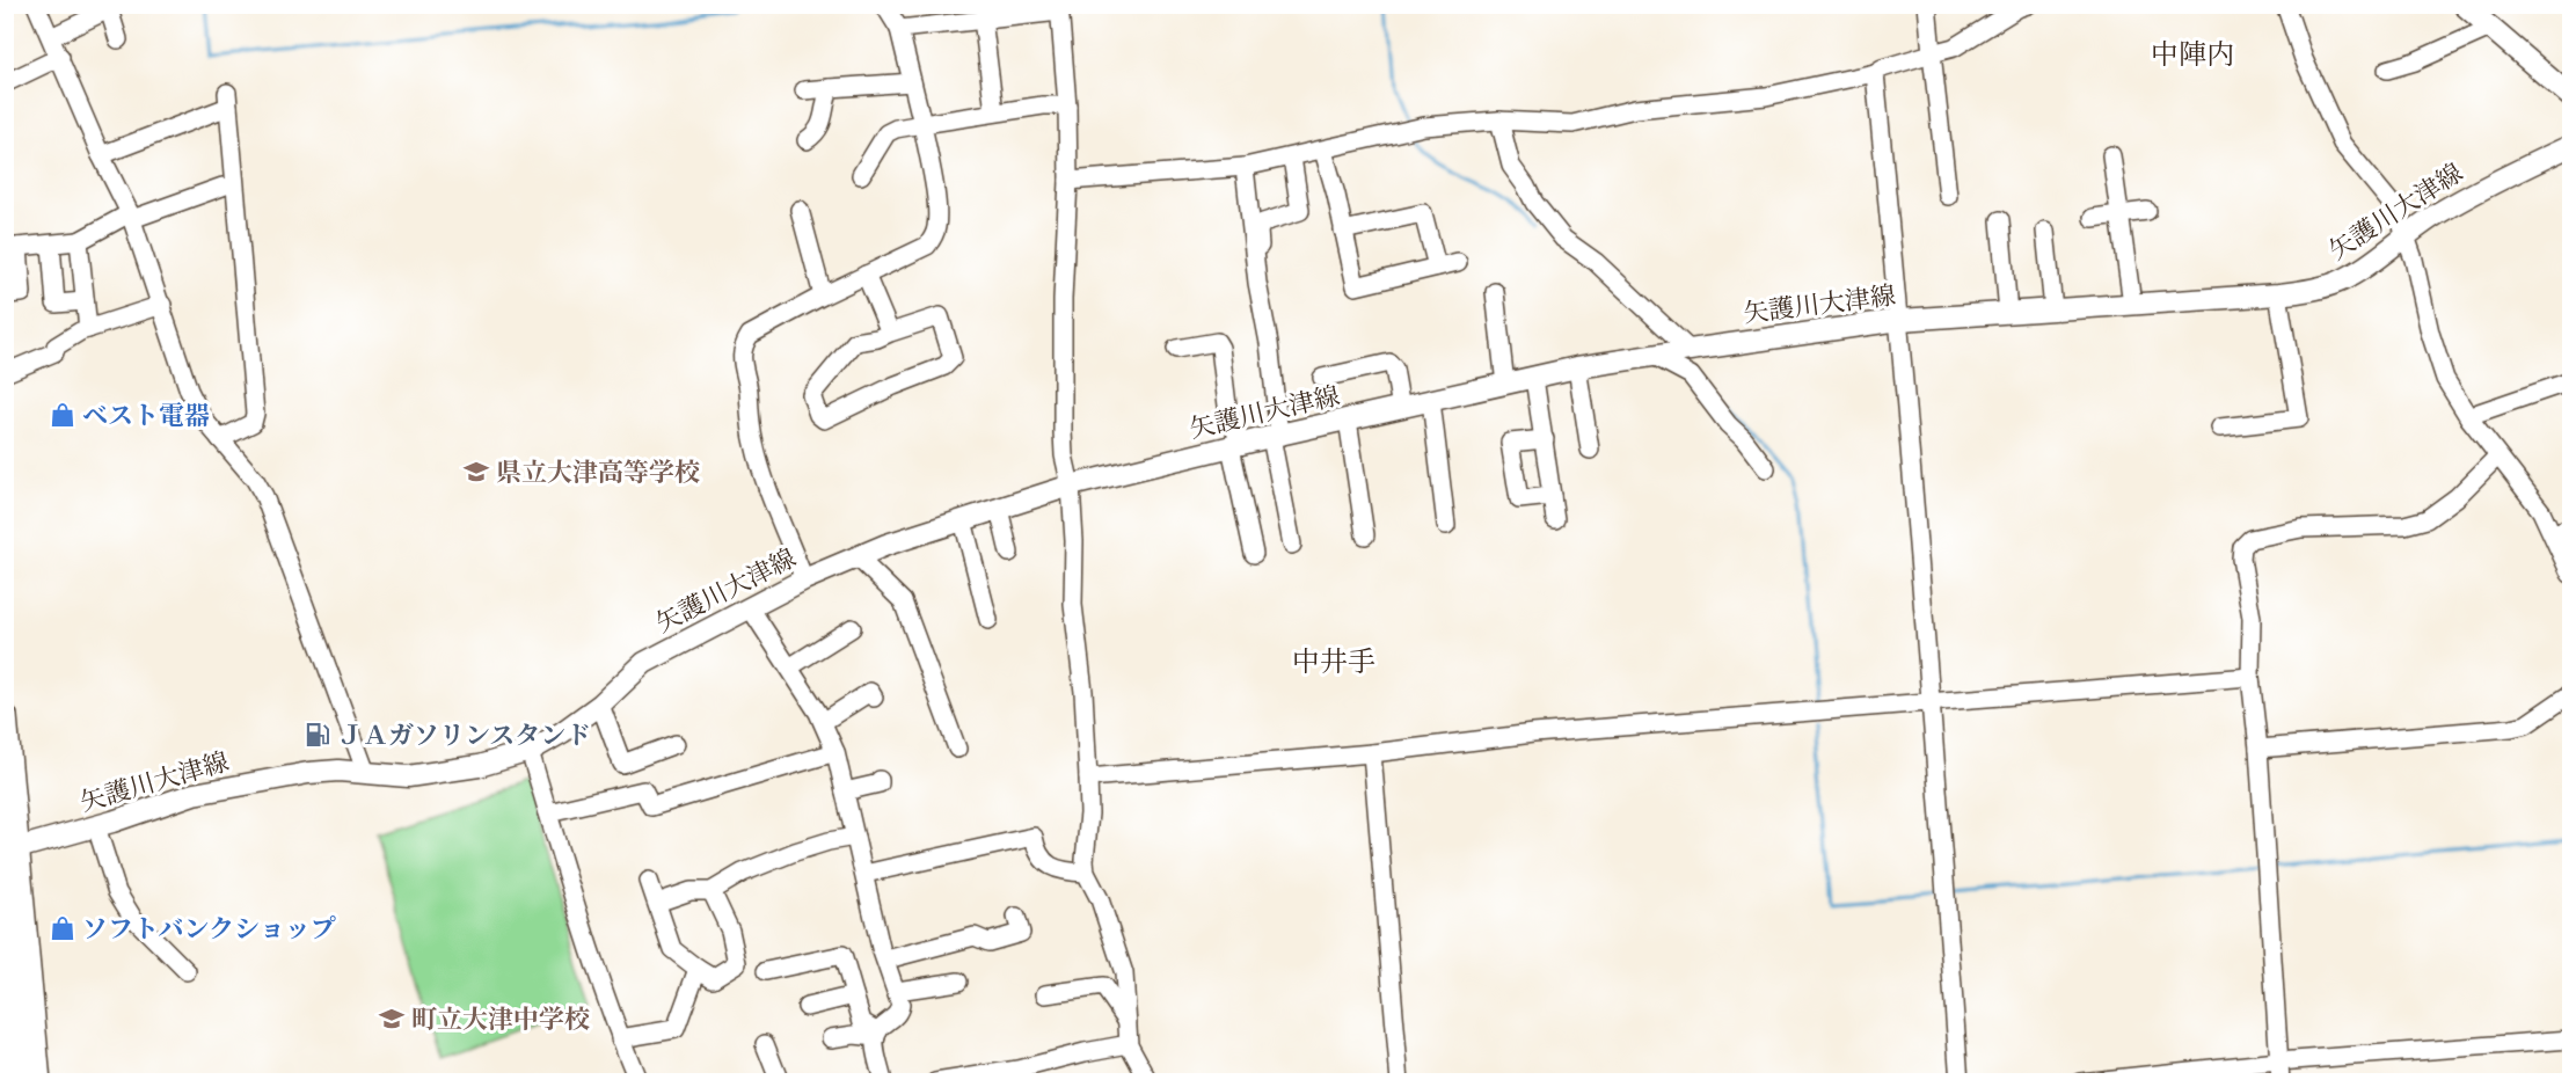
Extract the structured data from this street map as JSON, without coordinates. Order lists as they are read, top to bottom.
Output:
{
  "streets": {
    "main road": ["矢護川大津線"]
  },
  "districts": ["中陣内", "中井手"],
  "places": {
    "shop": ["ベスト電器", "ソフトバンクショップ"],
    "school or university": ["県立大津高等学校", "町立大津中学校"],
    "fuel station": ["ＪＡガソリンスタンド"]
  }
}
